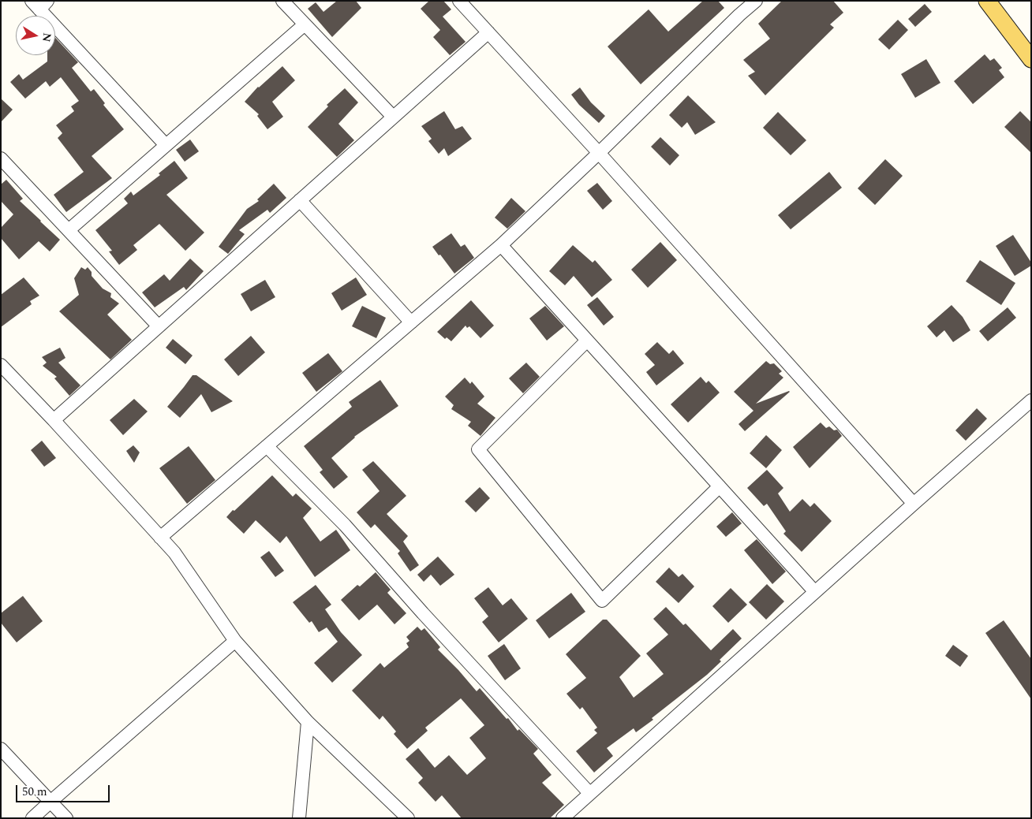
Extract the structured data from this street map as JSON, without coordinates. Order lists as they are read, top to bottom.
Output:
{
  "scale_bar": "50 m",
  "north": "right"
}
